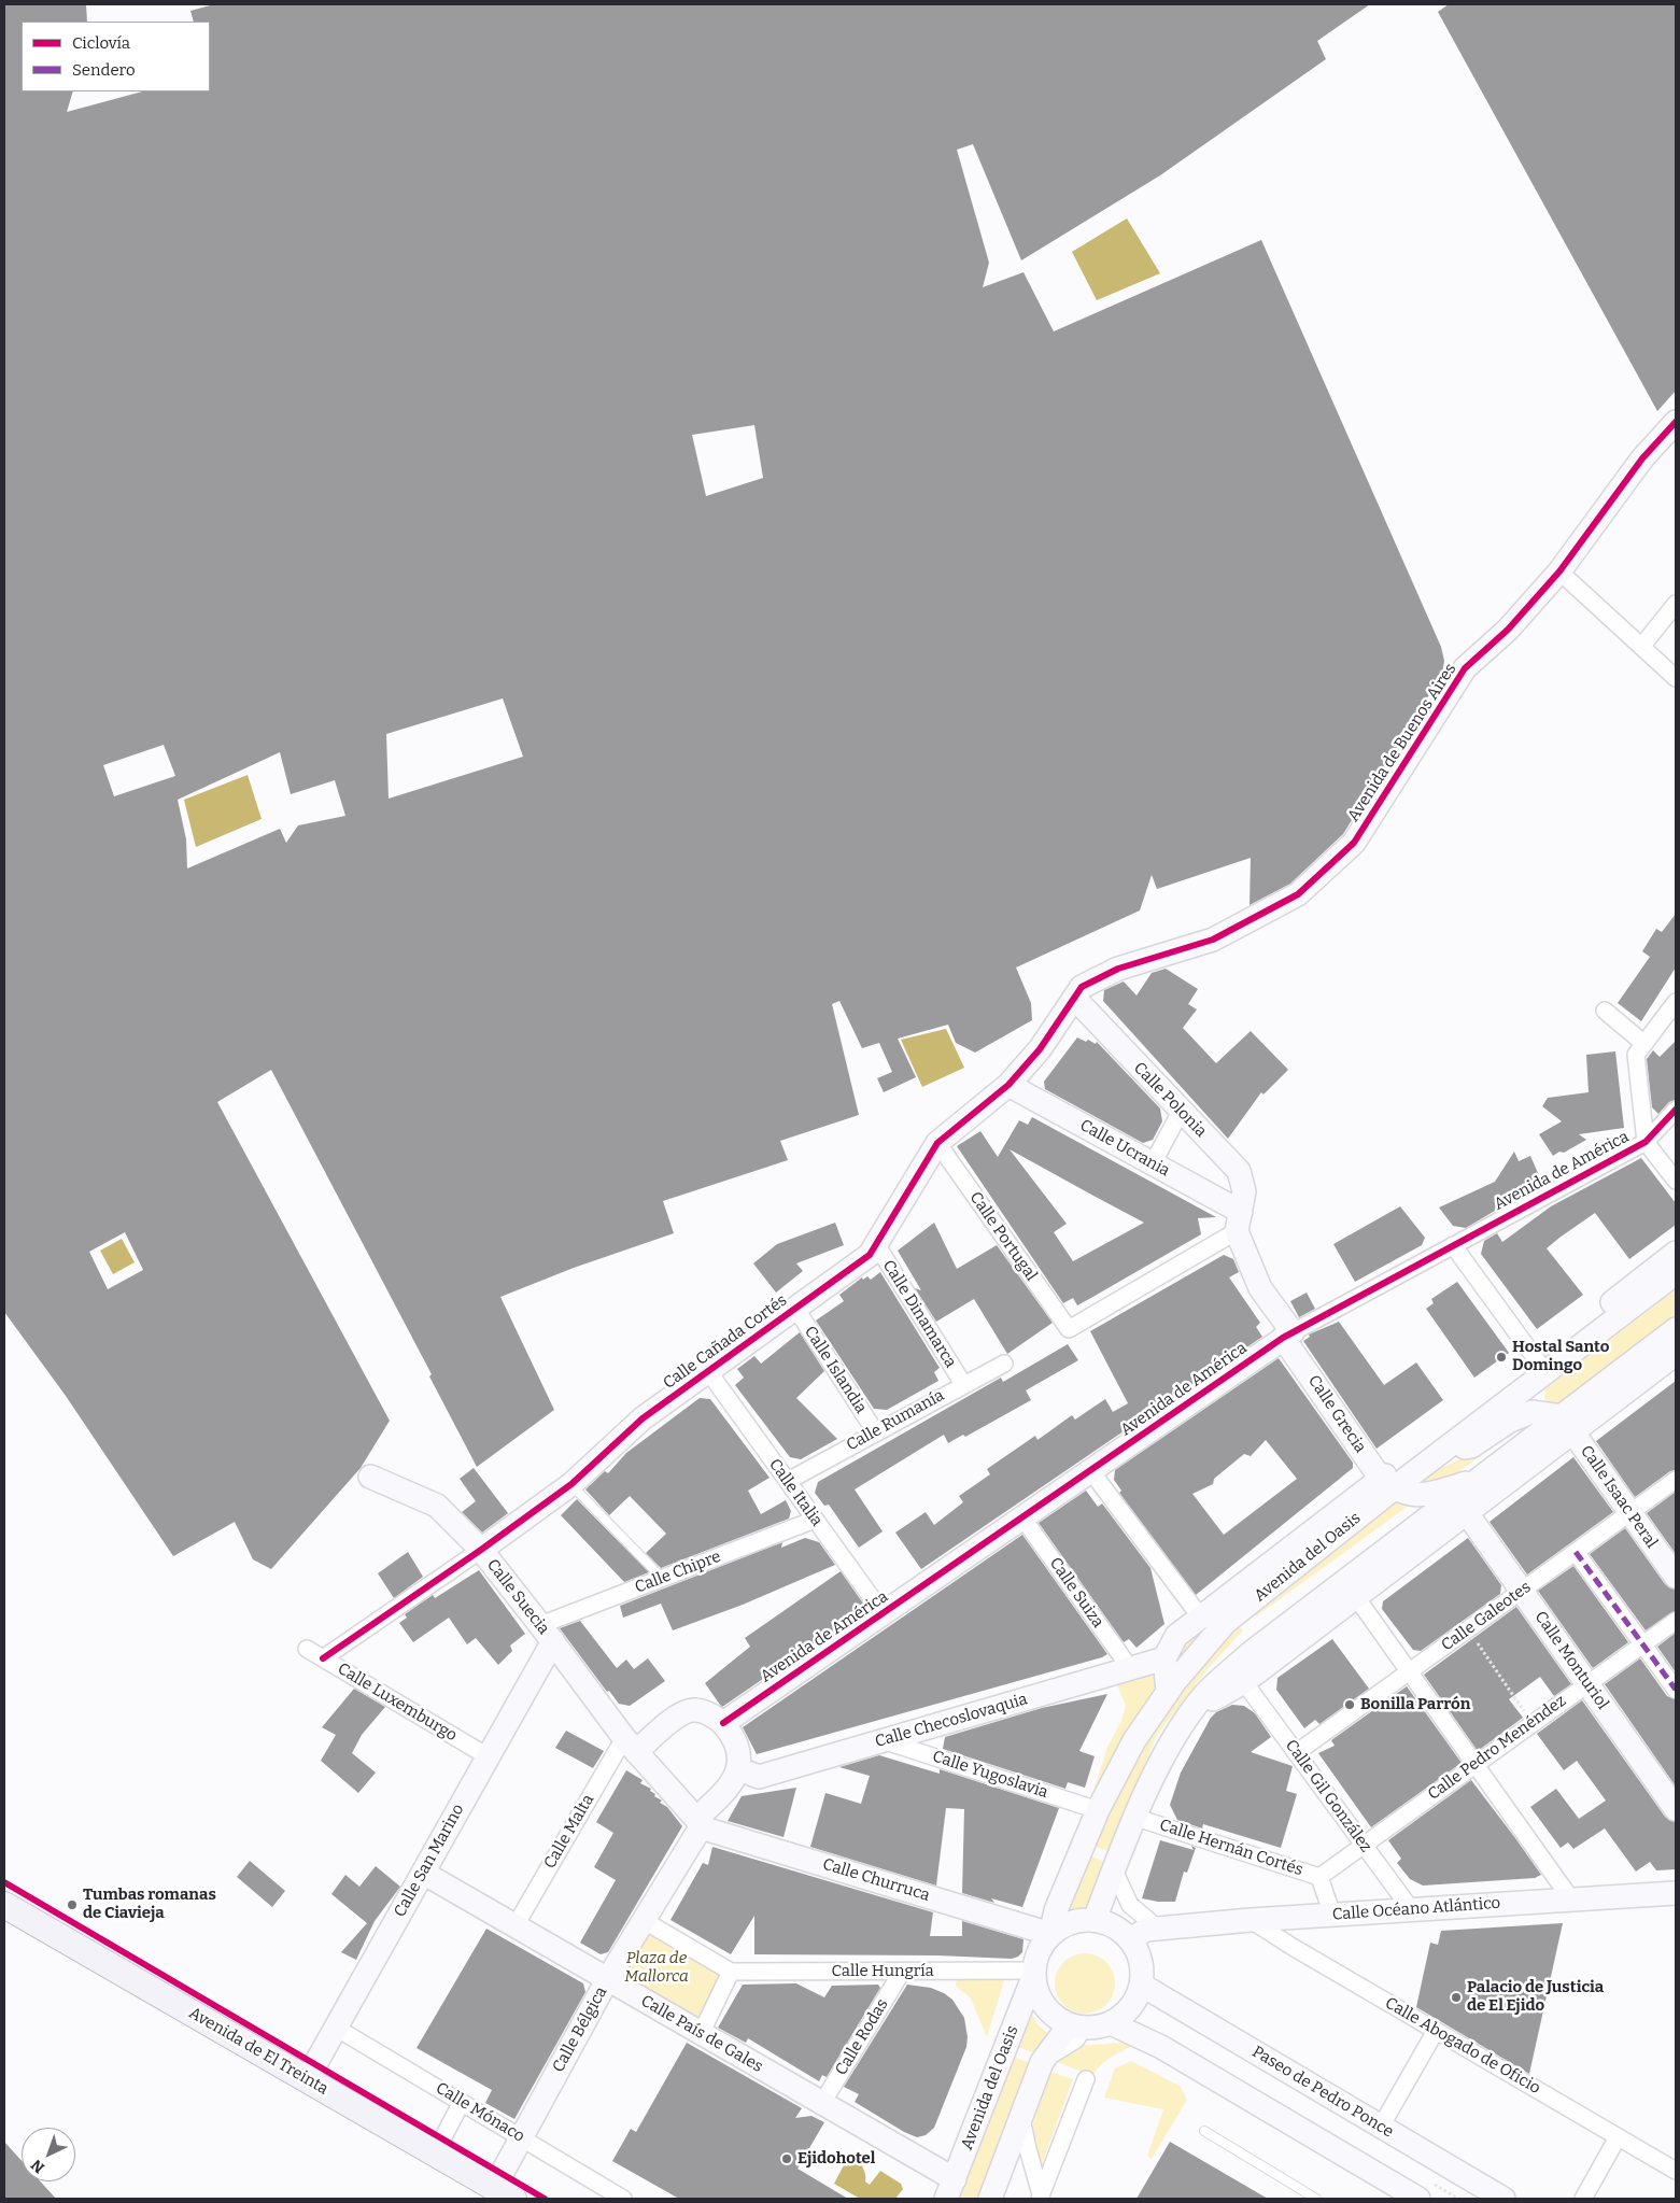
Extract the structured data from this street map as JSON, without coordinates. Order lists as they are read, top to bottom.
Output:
{
  "streets": {
    "main road": ["Avenida de El Treinta"],
    "street": [
      "Avenida de Buenos Aires",
      "Calle Polonia",
      "Calle Ucrania",
      "Avenida de América",
      "Calle Portugal",
      "Calle Dinamarca",
      "Calle Cañada Cortés",
      "Calle Islandia",
      "Calle Grecia",
      "Calle Rumanía",
      "Calle Italia",
      "Calle Isaac Peral",
      "Avenida del Oasis",
      "Calle Chipre",
      "Calle Suiza",
      "Calle Suecia",
      "Calle Galeotes",
      "Calle Monturiol",
      "Calle Luxemburgo",
      "Calle Checoslovaquia",
      "Calle Pedro Menéndez",
      "Calle Yugoslavia",
      "Calle Gil González",
      "Calle Malta",
      "Calle Hernán Cortés",
      "Calle San Marino",
      "Calle Churruca",
      "Calle Océano Atlántico",
      "Calle Hungría",
      "Calle Bélgica",
      "Calle País de Gales",
      "Calle Rodas",
      "Calle Abogado de Oficio",
      "Paseo de Pedro Ponce",
      "Calle Mónaco"
    ]
  },
  "crossings": [
    ["Avenida de Buenos Aires", "Calle Polonia"],
    ["Avenida de Buenos Aires", "Calle Cañada Cortés"],
    ["Calle Polonia", "Calle Ucrania"],
    ["Calle Polonia", "Calle Portugal"],
    ["Calle Polonia", "Calle Cañada Cortés"],
    ["Calle Polonia", "Calle Grecia"],
    ["Calle Ucrania", "Calle Portugal"],
    ["Calle Ucrania", "Calle Cañada Cortés"],
    ["Calle Ucrania", "Calle Grecia"],
    ["Avenida de América", "Calle Grecia"],
    ["Avenida de América", "Calle Italia"],
    ["Avenida de América", "Calle Suiza"],
    ["Calle Portugal", "Calle Cañada Cortés"],
    ["Calle Portugal", "Calle Grecia"],
    ["Calle Dinamarca", "Calle Cañada Cortés"],
    ["Calle Dinamarca", "Calle Rumanía"],
    ["Calle Cañada Cortés", "Calle Islandia"],
    ["Calle Cañada Cortés", "Calle Italia"],
    ["Calle Cañada Cortés", "Calle Suecia"],
    ["Calle Cañada Cortés", "Calle Luxemburgo"],
    ["Calle Islandia", "Calle Rumanía"],
    ["Calle Grecia", "Avenida del Oasis"],
    ["Calle Rumanía", "Calle Italia"],
    ["Calle Italia", "Calle Chipre"],
    ["Calle Isaac Peral", "Calle Galeotes"],
    ["Avenida del Oasis", "Calle Checoslovaquia"],
    ["Avenida del Oasis", "Calle Yugoslavia"],
    ["Avenida del Oasis", "Calle Churruca"],
    ["Avenida del Oasis", "Calle Océano Atlántico"],
    ["Avenida del Oasis", "Calle Hungría"],
    ["Avenida del Oasis", "Calle País de Gales"],
    ["Avenida del Oasis", "Paseo de Pedro Ponce"],
    ["Calle Chipre", "Calle Suecia"],
    ["Calle Chipre", "Calle San Marino"],
    ["Calle Suiza", "Calle Checoslovaquia"],
    ["Calle Suecia", "Calle Malta"],
    ["Calle Suecia", "Calle San Marino"],
    ["Calle Suecia", "Calle Churruca"],
    ["Calle Suecia", "Calle Bélgica"],
    ["Calle Galeotes", "Calle Monturiol"],
    ["Calle Galeotes", "Calle Gil González"],
    ["Calle Monturiol", "Calle Pedro Menéndez"],
    ["Calle Luxemburgo", "Calle San Marino"],
    ["Calle Checoslovaquia", "Calle Yugoslavia"],
    ["Calle Checoslovaquia", "Calle Bélgica"],
    ["Calle Pedro Menéndez", "Calle Gil González"],
    ["Calle Pedro Menéndez", "Calle Hernán Cortés"],
    ["Calle Gil González", "Calle Océano Atlántico"],
    ["Calle Malta", "Calle País de Gales"],
    ["Calle Hernán Cortés", "Calle Océano Atlántico"],
    ["Calle San Marino", "Calle País de Gales"],
    ["Calle San Marino", "Avenida de El Treinta"],
    ["Calle San Marino", "Calle Mónaco"],
    ["Calle Churruca", "Calle Océano Atlántico"],
    ["Calle Churruca", "Calle Hungría"],
    ["Calle Churruca", "Calle Bélgica"],
    ["Calle Churruca", "Paseo de Pedro Ponce"],
    ["Calle Océano Atlántico", "Calle Hungría"],
    ["Calle Océano Atlántico", "Calle Abogado de Oficio"],
    ["Calle Océano Atlántico", "Paseo de Pedro Ponce"],
    ["Calle Hungría", "Calle Rodas"],
    ["Calle Hungría", "Paseo de Pedro Ponce"],
    ["Calle Bélgica", "Calle País de Gales"],
    ["Calle Bélgica", "Avenida de El Treinta"],
    ["Calle Bélgica", "Calle Mónaco"],
    ["Calle País de Gales", "Calle Rodas"]
  ],
  "parks": ["Plaza de Mallorca"],
  "places": [
    "Hostal Santo Domingo",
    "Bonilla Parrón",
    "Tumbas romanas de Ciavieja",
    "Palacio de Justicia de El Ejido",
    "Ejidohotel"
  ],
  "legend": ["Ciclovía", "Sendero"],
  "north": "bottom left"
}
